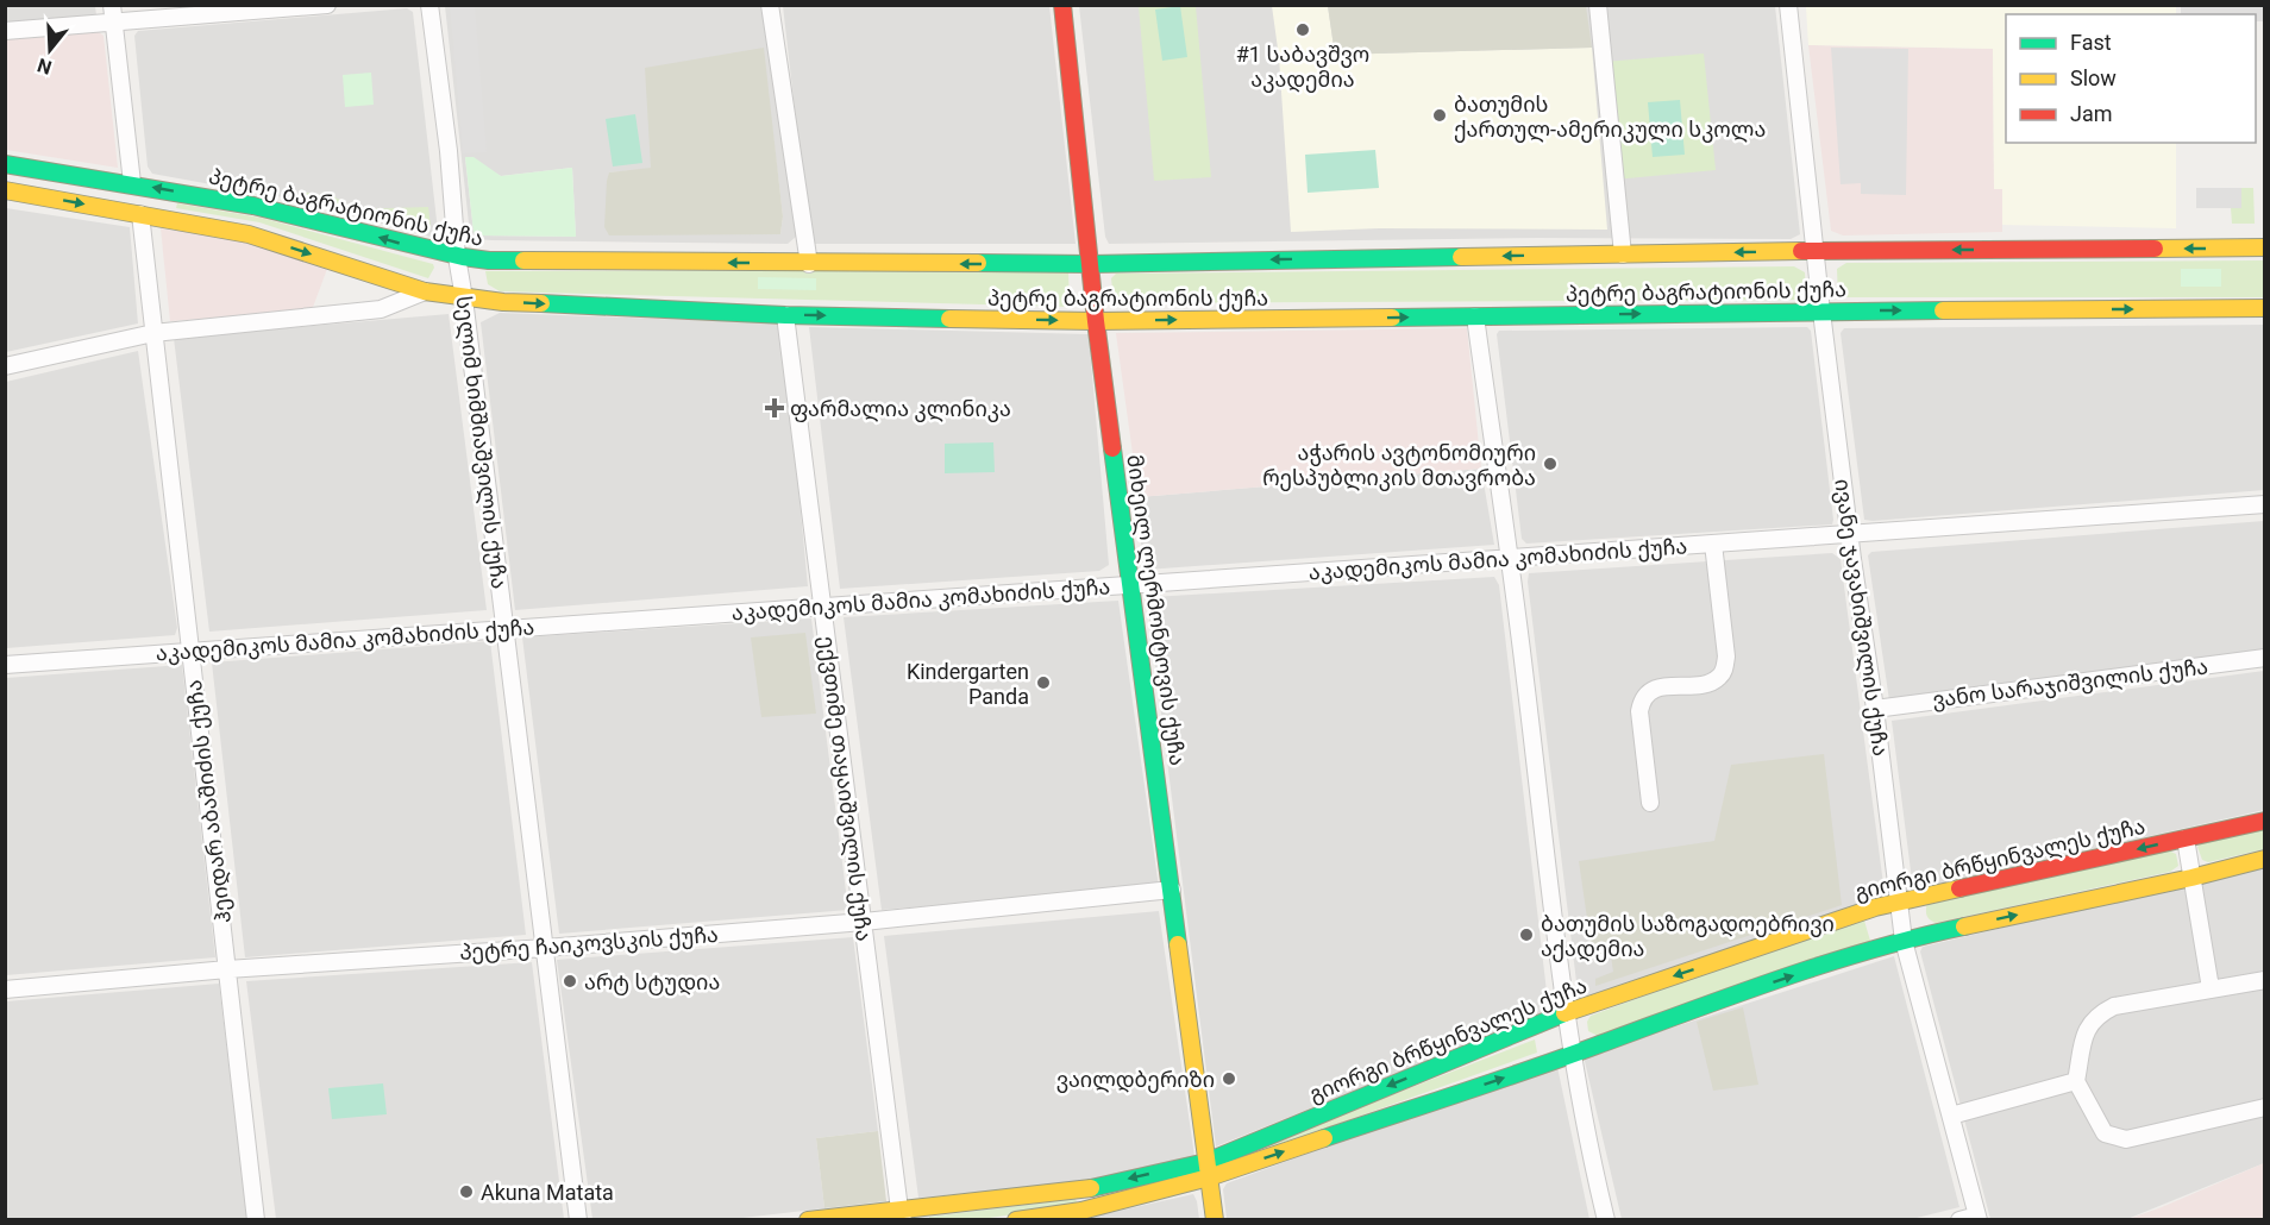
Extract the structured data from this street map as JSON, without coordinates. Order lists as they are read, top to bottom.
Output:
{
  "streets": {
    "main road": ["პეტრე ბაგრატიონის ქუჩა", "მიხეილ ლერმონტოვის ქუჩა", "გიორგი ბრწყინვალეს ქუჩა"],
    "street": [
      "სელიმ ხიმშიაშვილის ქუჩა",
      "აკადემიკოს მამია კომახიძის ქუჩა",
      "ივანე ჯავახიშვილის ქუჩა",
      "ვანო სარაჯიშვილის ქუჩა",
      "ექვთიმე თაყაიშვილის ქუჩა",
      "ჰეიდარ აბაშიძის ქუჩა",
      "პეტრე ჩაიკოვსკის ქუჩა"
    ]
  },
  "crossings": [
    ["პეტრე ბაგრატიონის ქუჩა", "სელიმ ხიმშიაშვილის ქუჩა"],
    ["პეტრე ბაგრატიონის ქუჩა", "მიხეილ ლერმონტოვის ქუჩა"],
    ["პეტრე ბაგრატიონის ქუჩა", "ივანე ჯავახიშვილის ქუჩა"],
    ["პეტრე ბაგრატიონის ქუჩა", "ექვთიმე თაყაიშვილის ქუჩა"],
    ["პეტრე ბაგრატიონის ქუჩა", "ჰეიდარ აბაშიძის ქუჩა"],
    ["სელიმ ხიმშიაშვილის ქუჩა", "აკადემიკოს მამია კომახიძის ქუჩა"],
    ["სელიმ ხიმშიაშვილის ქუჩა", "პეტრე ჩაიკოვსკის ქუჩა"],
    ["აკადემიკოს მამია კომახიძის ქუჩა", "მიხეილ ლერმონტოვის ქუჩა"],
    ["აკადემიკოს მამია კომახიძის ქუჩა", "ივანე ჯავახიშვილის ქუჩა"],
    ["აკადემიკოს მამია კომახიძის ქუჩა", "ექვთიმე თაყაიშვილის ქუჩა"],
    ["აკადემიკოს მამია კომახიძის ქუჩა", "ჰეიდარ აბაშიძის ქუჩა"],
    ["მიხეილ ლერმონტოვის ქუჩა", "გიორგი ბრწყინვალეს ქუჩა"],
    ["მიხეილ ლერმონტოვის ქუჩა", "პეტრე ჩაიკოვსკის ქუჩა"],
    ["ივანე ჯავახიშვილის ქუჩა", "ვანო სარაჯიშვილის ქუჩა"],
    ["ივანე ჯავახიშვილის ქუჩა", "გიორგი ბრწყინვალეს ქუჩა"],
    ["ექვთიმე თაყაიშვილის ქუჩა", "გიორგი ბრწყინვალეს ქუჩა"],
    ["ექვთიმე თაყაიშვილის ქუჩა", "პეტრე ჩაიკოვსკის ქუჩა"],
    ["ჰეიდარ აბაშიძის ქუჩა", "პეტრე ჩაიკოვსკის ქუჩა"]
  ],
  "places": {
    "other": [
      "#1 საბავშვო აკადემია",
      "ბათუმის ქართულ-ამერიკული სკოლა",
      "აჭარის ავტონომიური რესპუბლიკის მთავრობა",
      "Kindergarten Panda",
      "ბათუმის საზოგადოებრივი აქადემია",
      "არტ სტუდია",
      "ვაილდბერიზი",
      "Akuna Matata"
    ],
    "health": ["ფარმალია კლინიკა"]
  },
  "legend": ["Fast", "Slow", "Jam"],
  "north": "bottom"
}
